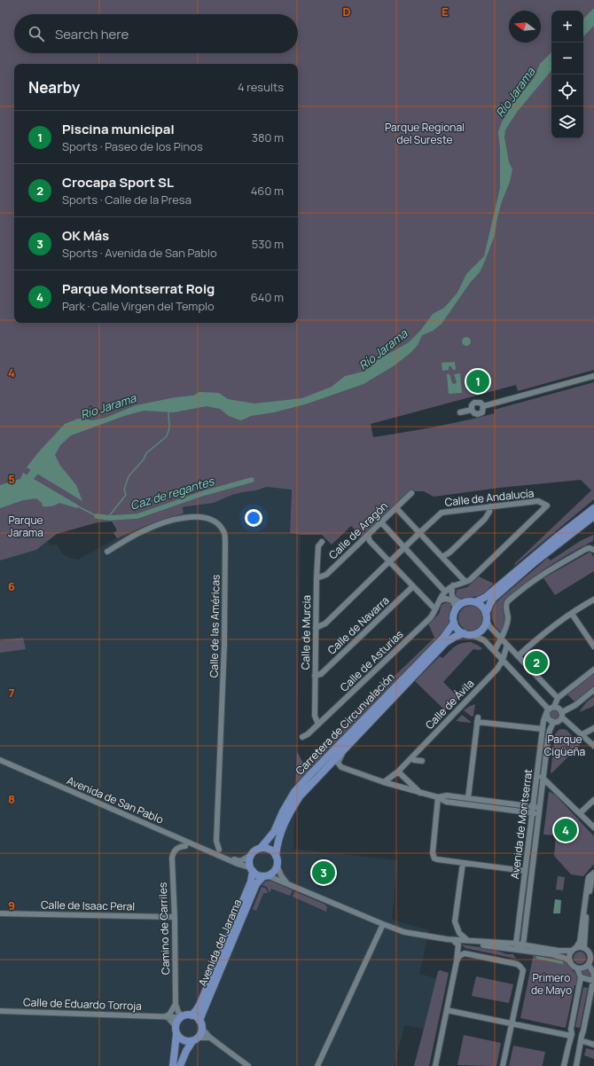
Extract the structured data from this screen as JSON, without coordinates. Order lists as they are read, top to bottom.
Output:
{
  "streets": {
    "main road": ["Carretera de Circunvalación", "Avenida del Jarama"],
    "street": [
      "Calle de Andalucía",
      "Calle de Aragón",
      "Calle de Navarra",
      "Calle de las Américas",
      "Calle de Murcia",
      "Calle de Asturias",
      "Calle de Ávila",
      "Avenida de San Pablo",
      "Avenida de Montserrat",
      "Calle de Isaac Peral",
      "Camino de Carriles",
      "Calle de Eduardo Torroja"
    ]
  },
  "crossings": [
    ["Calle de Andalucía", "Calle de Murcia"],
    ["Calle de Aragón", "Calle de Murcia"],
    ["Calle de Navarra", "Calle de Murcia"],
    ["Calle de Murcia", "Calle de Asturias"],
    ["Carretera de Circunvalación", "Avenida de San Pablo"],
    ["Carretera de Circunvalación", "Avenida del Jarama"],
    ["Avenida de San Pablo", "Avenida del Jarama"],
    ["Calle de Isaac Peral", "Camino de Carriles"],
    ["Camino de Carriles", "Avenida del Jarama"],
    ["Camino de Carriles", "Calle de Eduardo Torroja"],
    ["Avenida del Jarama", "Calle de Eduardo Torroja"]
  ],
  "water": ["Río Jarama", "Caz de regantes"],
  "parks": [
    "Parque Regional del Sureste",
    "Parque Jarama",
    "Parque Cigüeña",
    "Primero de Mayo"
  ],
  "north": "left",
  "page": {
    "map_buttons": ["+", "−"],
    "search": "Search here",
    "heading": ["Nearby", "4 results"],
    "list": [
      {
        "mark": "1",
        "name": "Piscina municipal",
        "note": "Sports · Paseo de los Pinos",
        "value": "380 m"
      },
      {
        "mark": "2",
        "name": "Crocapa Sport SL",
        "note": "Sports · Calle de la Presa",
        "value": "460 m"
      },
      {
        "mark": "3",
        "name": "OK Más",
        "note": "Sports · Avenida de San Pablo",
        "value": "530 m"
      },
      {
        "mark": "4",
        "name": "Parque Montserrat Roig",
        "note": "Park · Calle Virgen del Templo",
        "value": "640 m"
      }
    ],
    "pins": [
      "1",
      "2",
      "4",
      "3"
    ]
  },
  "grid": {
    "columns": ["D", "E"],
    "rows": [
      "4",
      "5",
      "6",
      "7",
      "8",
      "9"
    ]
  }
}
